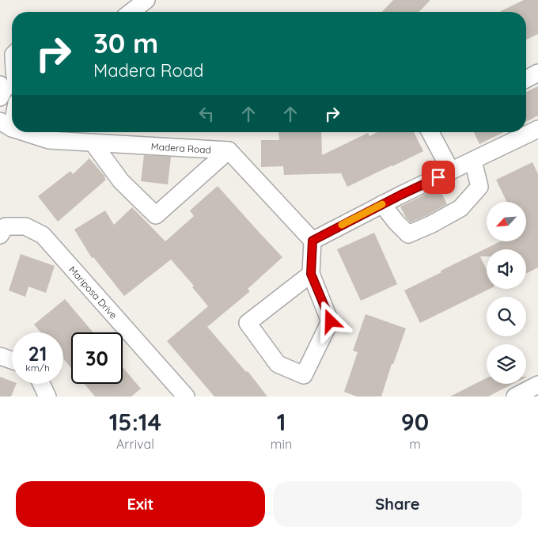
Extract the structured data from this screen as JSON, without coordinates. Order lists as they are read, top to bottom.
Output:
{
  "streets": {
    "street": ["Madera Road", "Mariposa Drive"]
  },
  "north": "bottom left",
  "page": {
    "turn": ["30 m", "Madera Road"],
    "speed": "21 km/h",
    "limit": "30",
    "eta": [
      "15:14",
      "Arrival",
      "1",
      "min",
      "90",
      "m"
    ],
    "buttons": ["Exit", "Share"]
  }
}
